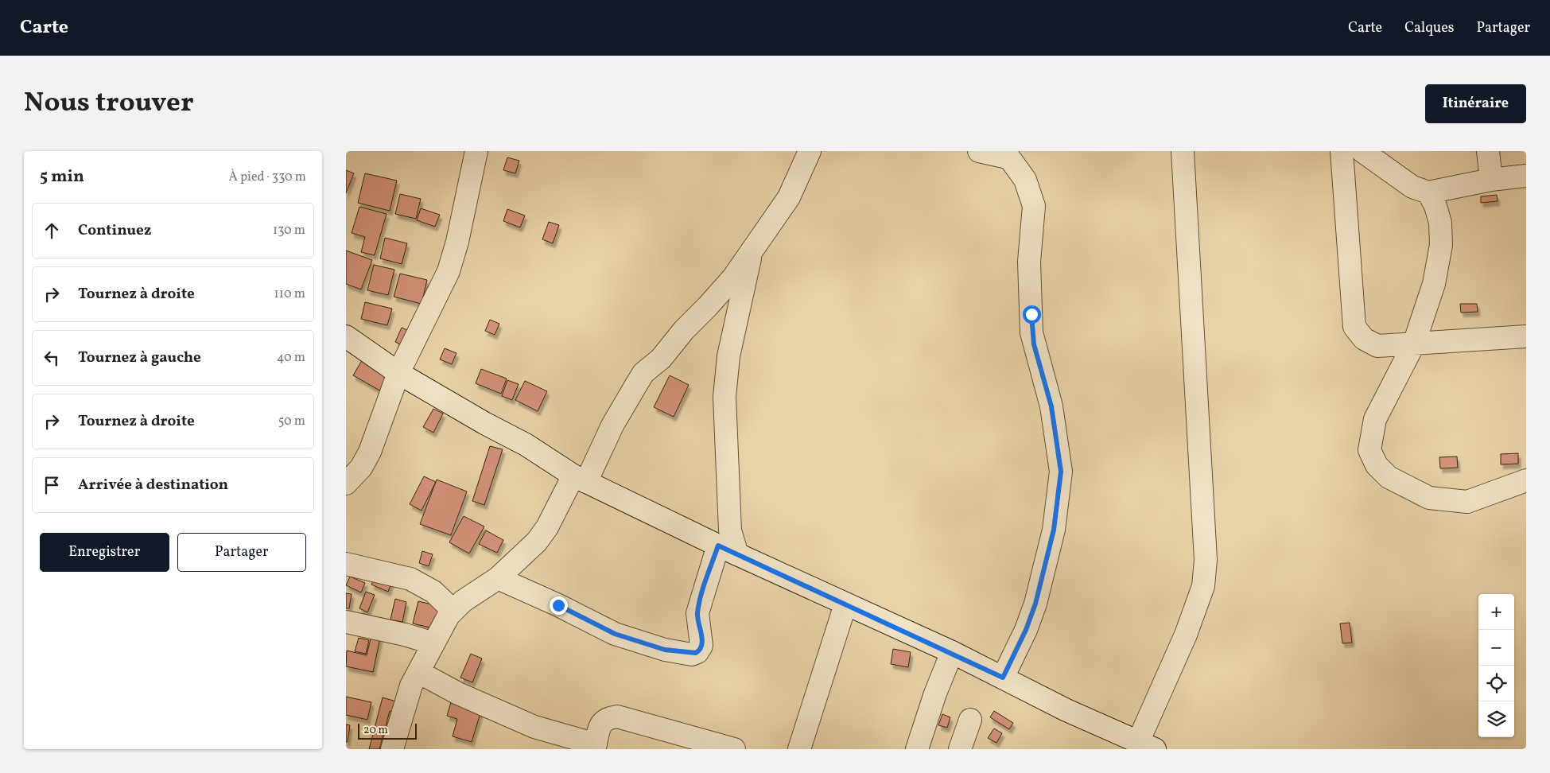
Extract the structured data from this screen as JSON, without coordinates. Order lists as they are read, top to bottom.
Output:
{
  "scale_bar": "20 m",
  "page": {
    "header": "Carte",
    "nav": ["Carte", "Calques", "Partager"],
    "title": "Nous trouver",
    "buttons": [
      "Itinéraire",
      ["Enregistrer", "Partager"]
    ],
    "heading": ["5 min", "À pied · 330 m"],
    "list": [
      ["Continuez", "130 m"],
      ["Tournez à droite", "110 m"],
      ["Tournez à gauche", "40 m"],
      ["Tournez à droite", "50 m"],
      "Arrivée à destination"
    ],
    "map_buttons": ["+", "−"],
    "scale": "20 m"
  }
}
